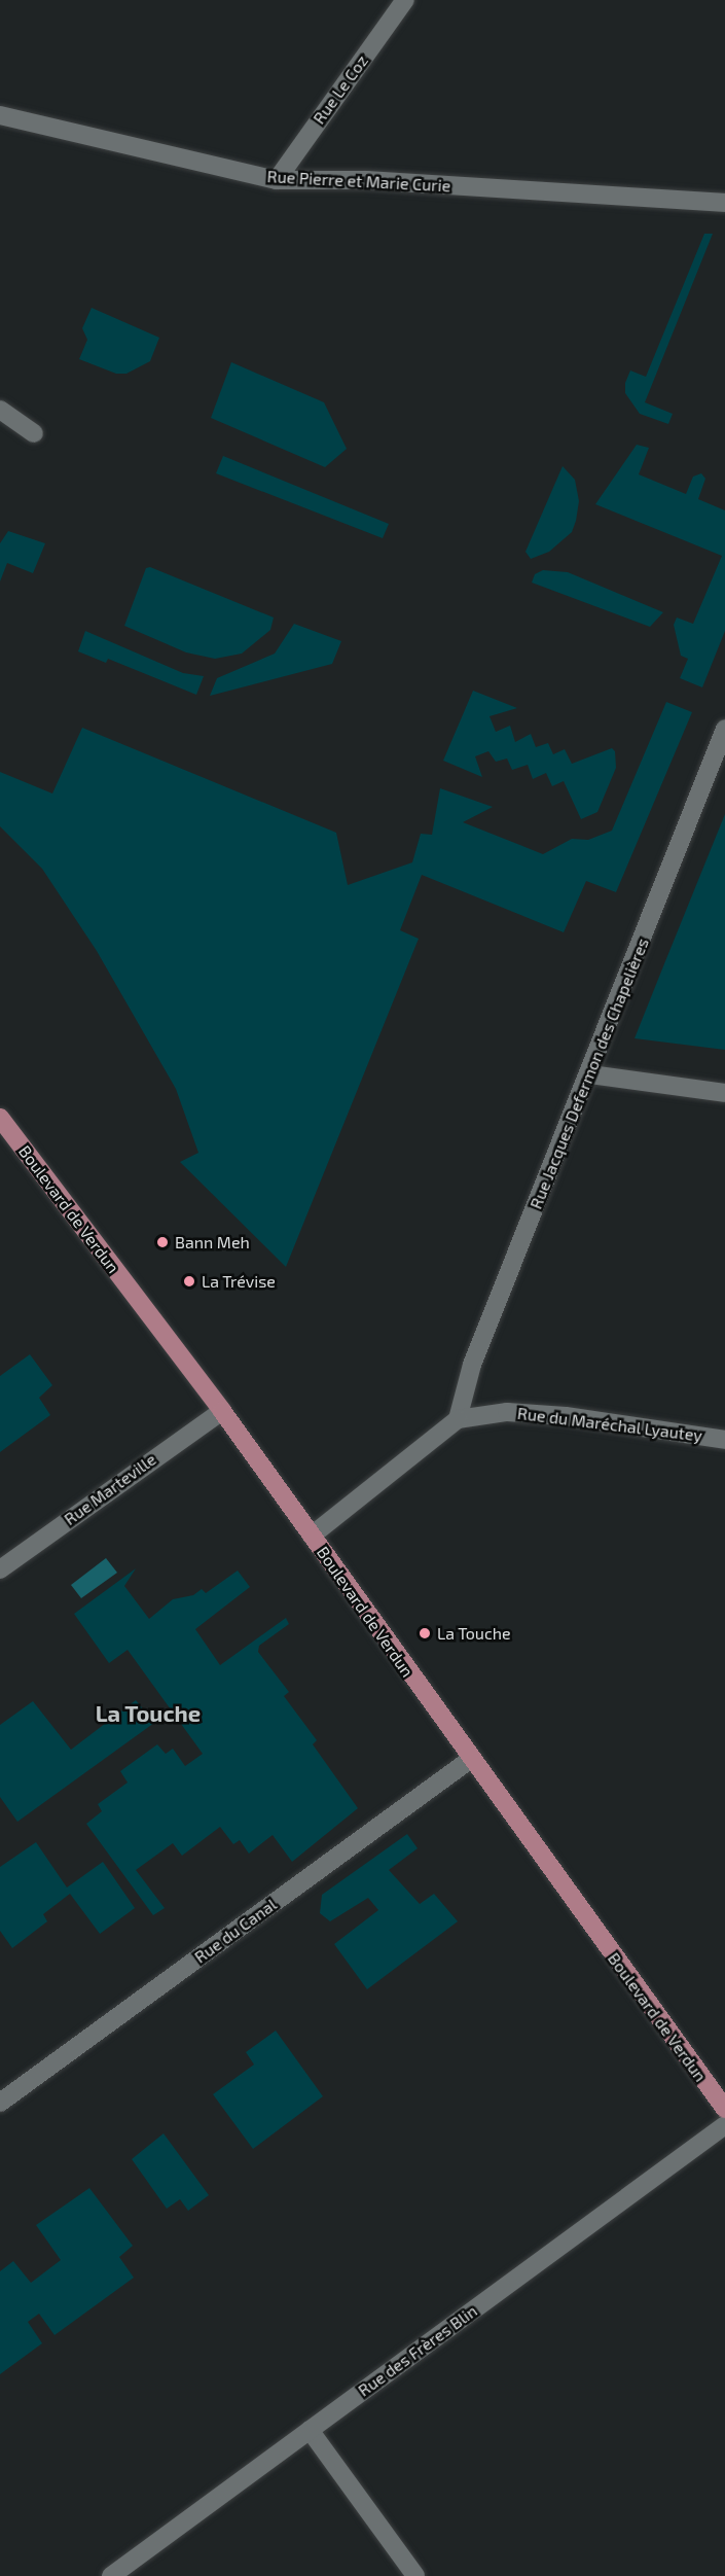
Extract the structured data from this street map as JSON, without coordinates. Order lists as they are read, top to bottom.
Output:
{
  "streets": {
    "main road": ["Boulevard de Verdun"],
    "street": [
      "Rue Le Coz",
      "Rue Pierre et Marie Curie",
      "Rue Jacques Defermon des Chapelières",
      "Rue du Maréchal Lyautey",
      "Rue Marteville",
      "Rue du Canal",
      "Rue des Frères Blin"
    ]
  },
  "crossings": [
    ["Rue Le Coz", "Rue Pierre et Marie Curie"],
    ["Rue Jacques Defermon des Chapelières", "Rue du Maréchal Lyautey"],
    ["Boulevard de Verdun", "Rue Marteville"],
    ["Boulevard de Verdun", "Rue du Canal"]
  ],
  "districts": ["La Touche"],
  "places": ["Bann Meh", "La Trévise", "La Touche"]
}
